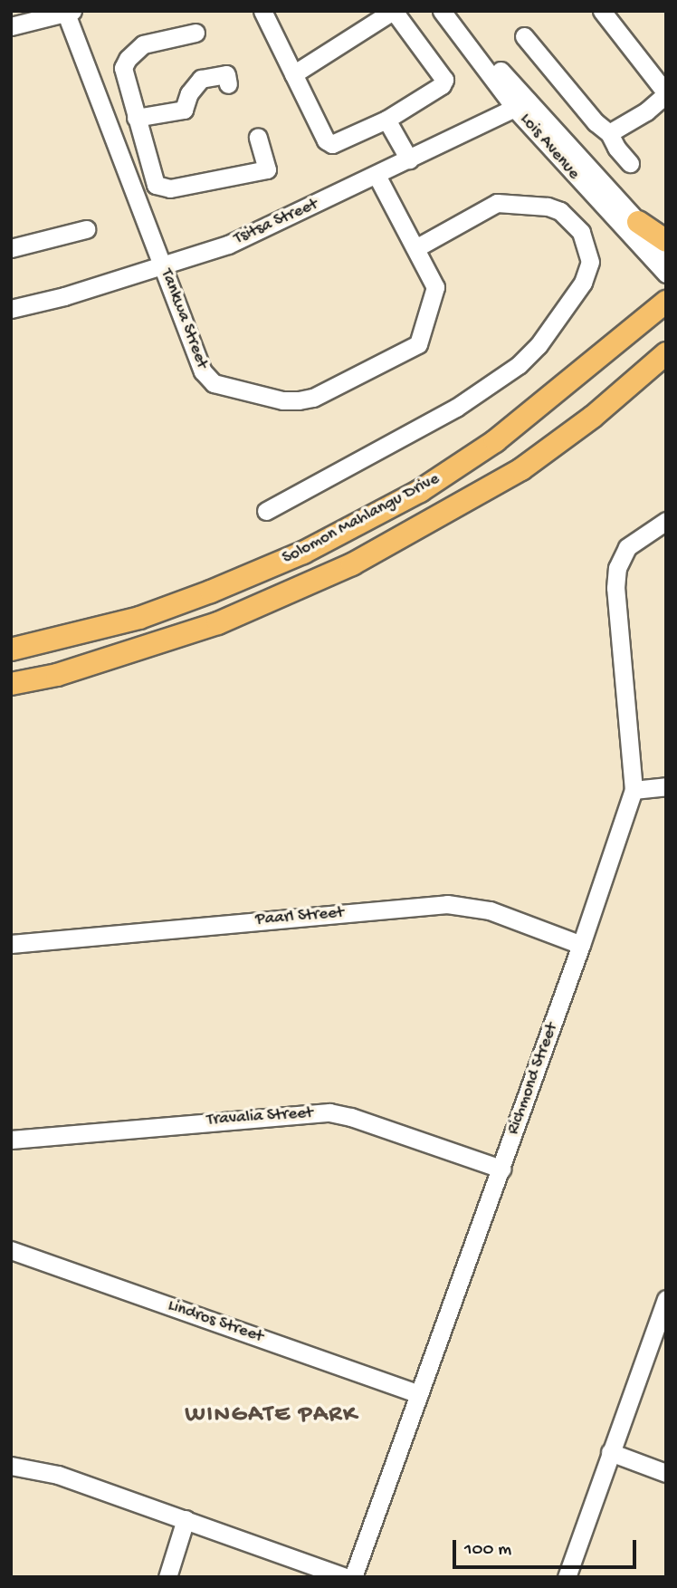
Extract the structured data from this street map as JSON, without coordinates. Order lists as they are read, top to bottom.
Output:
{
  "streets": {
    "main road": ["Solomon Mahlangu Drive"],
    "street": [
      "Lois Avenue",
      "Tsitsa Street",
      "Tankwa Street",
      "Paarl Street",
      "Richmond Street",
      "Travalia Street",
      "Lindros Street"
    ]
  },
  "crossings": [
    ["Lois Avenue", "Tsitsa Street"],
    ["Tsitsa Street", "Tankwa Street"],
    ["Paarl Street", "Richmond Street"],
    ["Richmond Street", "Travalia Street"],
    ["Richmond Street", "Lindros Street"]
  ],
  "districts": ["WINGATE PARK"],
  "scale_bar": "100 m"
}
